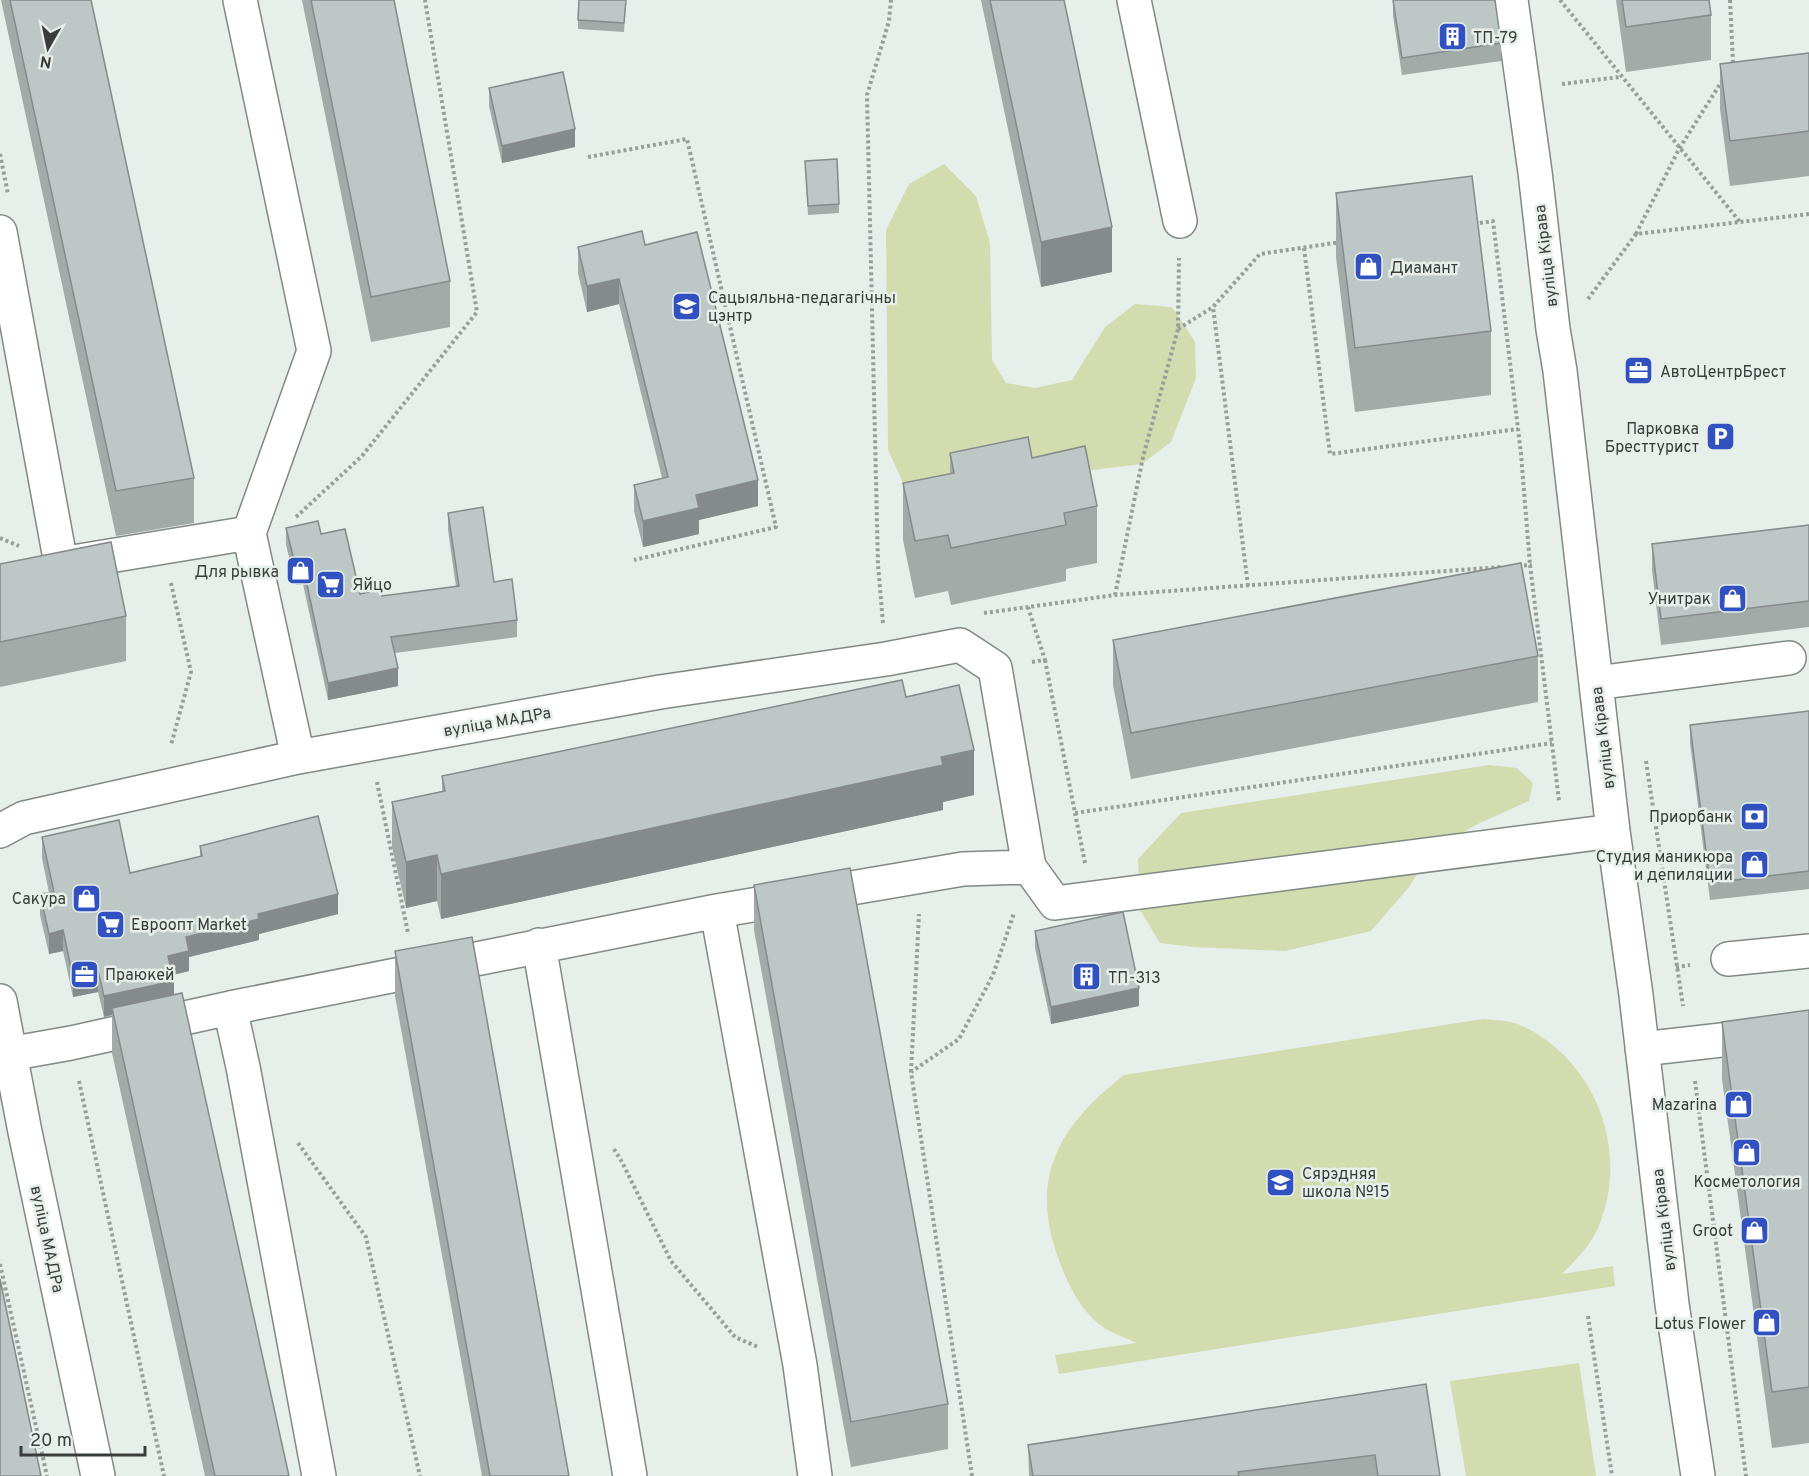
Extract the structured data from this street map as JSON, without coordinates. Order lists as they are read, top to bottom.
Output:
{
  "streets": {
    "street": ["вуліца Кірава", "вуліца МАДРа"]
  },
  "places": {
    "building": ["ТП-79", "ТП-313"],
    "shop": [
      "Диамант",
      "Для рывка",
      "Унитрак",
      "Студия маникюра и депиляции",
      "Сакура",
      "Mazarina",
      "Косметология",
      "Groot",
      "Lotus Flower"
    ],
    "school or university": ["Сацыяльна-педагагічны цэнтр", "Сярэдняя школа №15"],
    "office": ["АвтоЦентрБрест", "Праюкей"],
    "parking": ["Парковка Бресттурист"],
    "supermarket": ["Яйцо", "Евроопт Market"],
    "bank": ["Приорбанк"]
  },
  "scale_bar": "20 m",
  "north": "bottom"
}
